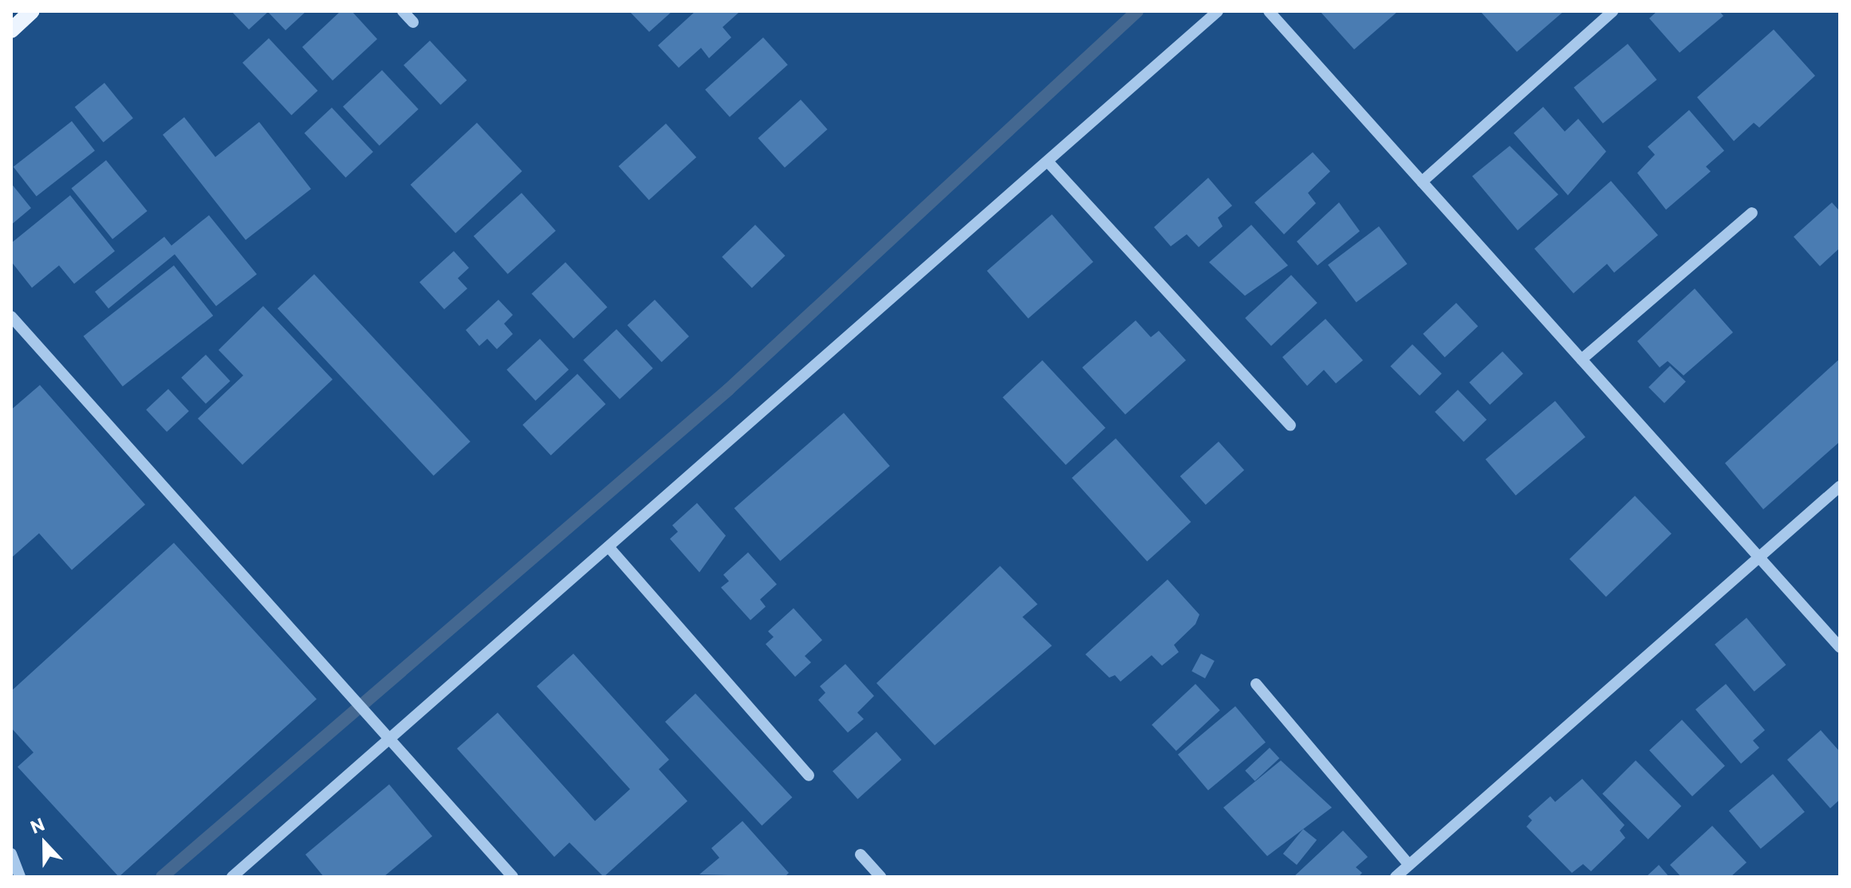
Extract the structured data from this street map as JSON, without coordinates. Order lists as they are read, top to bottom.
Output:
{
  "north": "top"
}
